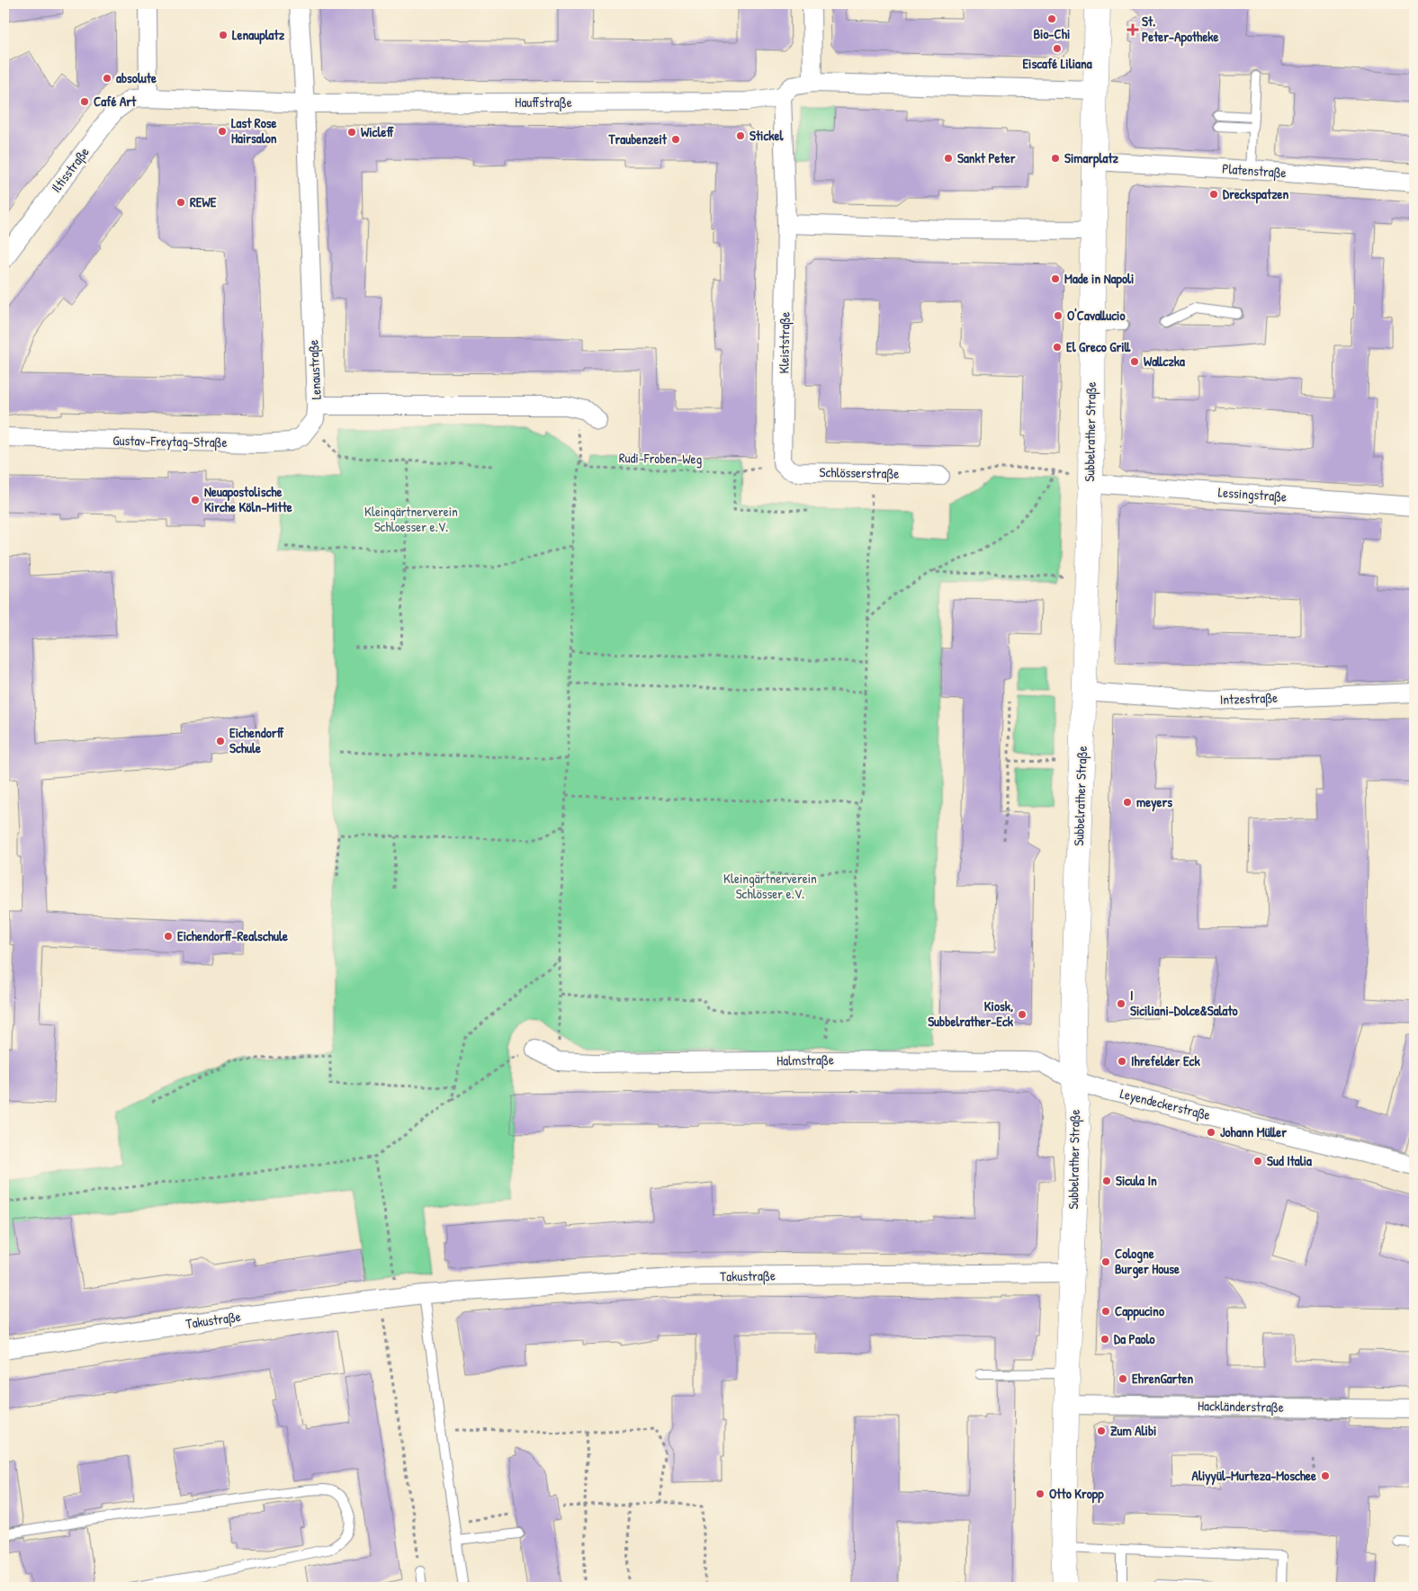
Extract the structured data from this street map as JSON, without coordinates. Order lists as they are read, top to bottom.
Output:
{
  "streets": {
    "main road": ["Subbelrather Straße"],
    "street": [
      "Hauffstraße",
      "Iltisstraße",
      "Platenstraße",
      "Kleiststraße",
      "Lenaustraße",
      "Gustav-Freytag-Straße",
      "Schlösserstraße",
      "Lessingstraße",
      "Intzestraße",
      "Halmstraße",
      "Leyendeckerstraße",
      "Takustraße",
      "Hackländerstraße"
    ],
    "path": ["Rudi-Froben-Weg"]
  },
  "crossings": [
    ["Hauffstraße", "Lenaustraße"],
    ["Platenstraße", "Subbelrather Straße"],
    ["Kleiststraße", "Schlösserstraße"],
    ["Subbelrather Straße", "Lessingstraße"],
    ["Subbelrather Straße", "Intzestraße"],
    ["Subbelrather Straße", "Halmstraße"],
    ["Subbelrather Straße", "Leyendeckerstraße"],
    ["Subbelrather Straße", "Takustraße"],
    ["Subbelrather Straße", "Hackländerstraße"],
    ["Halmstraße", "Leyendeckerstraße"]
  ],
  "parks": ["Kleingärtnerverein Schloesser e.V.", "Kleingärtnerverein Schlösser e.V."],
  "places": {
    "other": [
      "Bio-Chi",
      "Lenauplatz",
      "Eiscafé Liliana",
      "absolute",
      "Café Art",
      "Last Rose Hairsalon",
      "Wicleff",
      "Stickel",
      "Traubenzeit",
      "Sankt Peter",
      "Simarplatz",
      "Dreckspatzen",
      "REWE",
      "Made in Napoli",
      "O'Cavallucio",
      "El Greco Grill",
      "Wallczka",
      "Neuapostolische Kirche Köln-Mitte",
      "Eichendorff Schule",
      "meyers",
      "Eichendorff-Realschule",
      "I Siciliani-Dolce&Salato",
      "Kiosk, Subbelrather-Eck",
      "Ihrefelder Eck",
      "Johann Müller",
      "Sud Italia",
      "Sicula In",
      "Cologne Burger House",
      "Cappucino",
      "Da Paolo",
      "EhrenGarten",
      "Zum Alibi",
      "Aliyyül-Murteza-Moschee",
      "Otto Kropp"
    ],
    "health": ["St. Peter-Apotheke"]
  }
}
